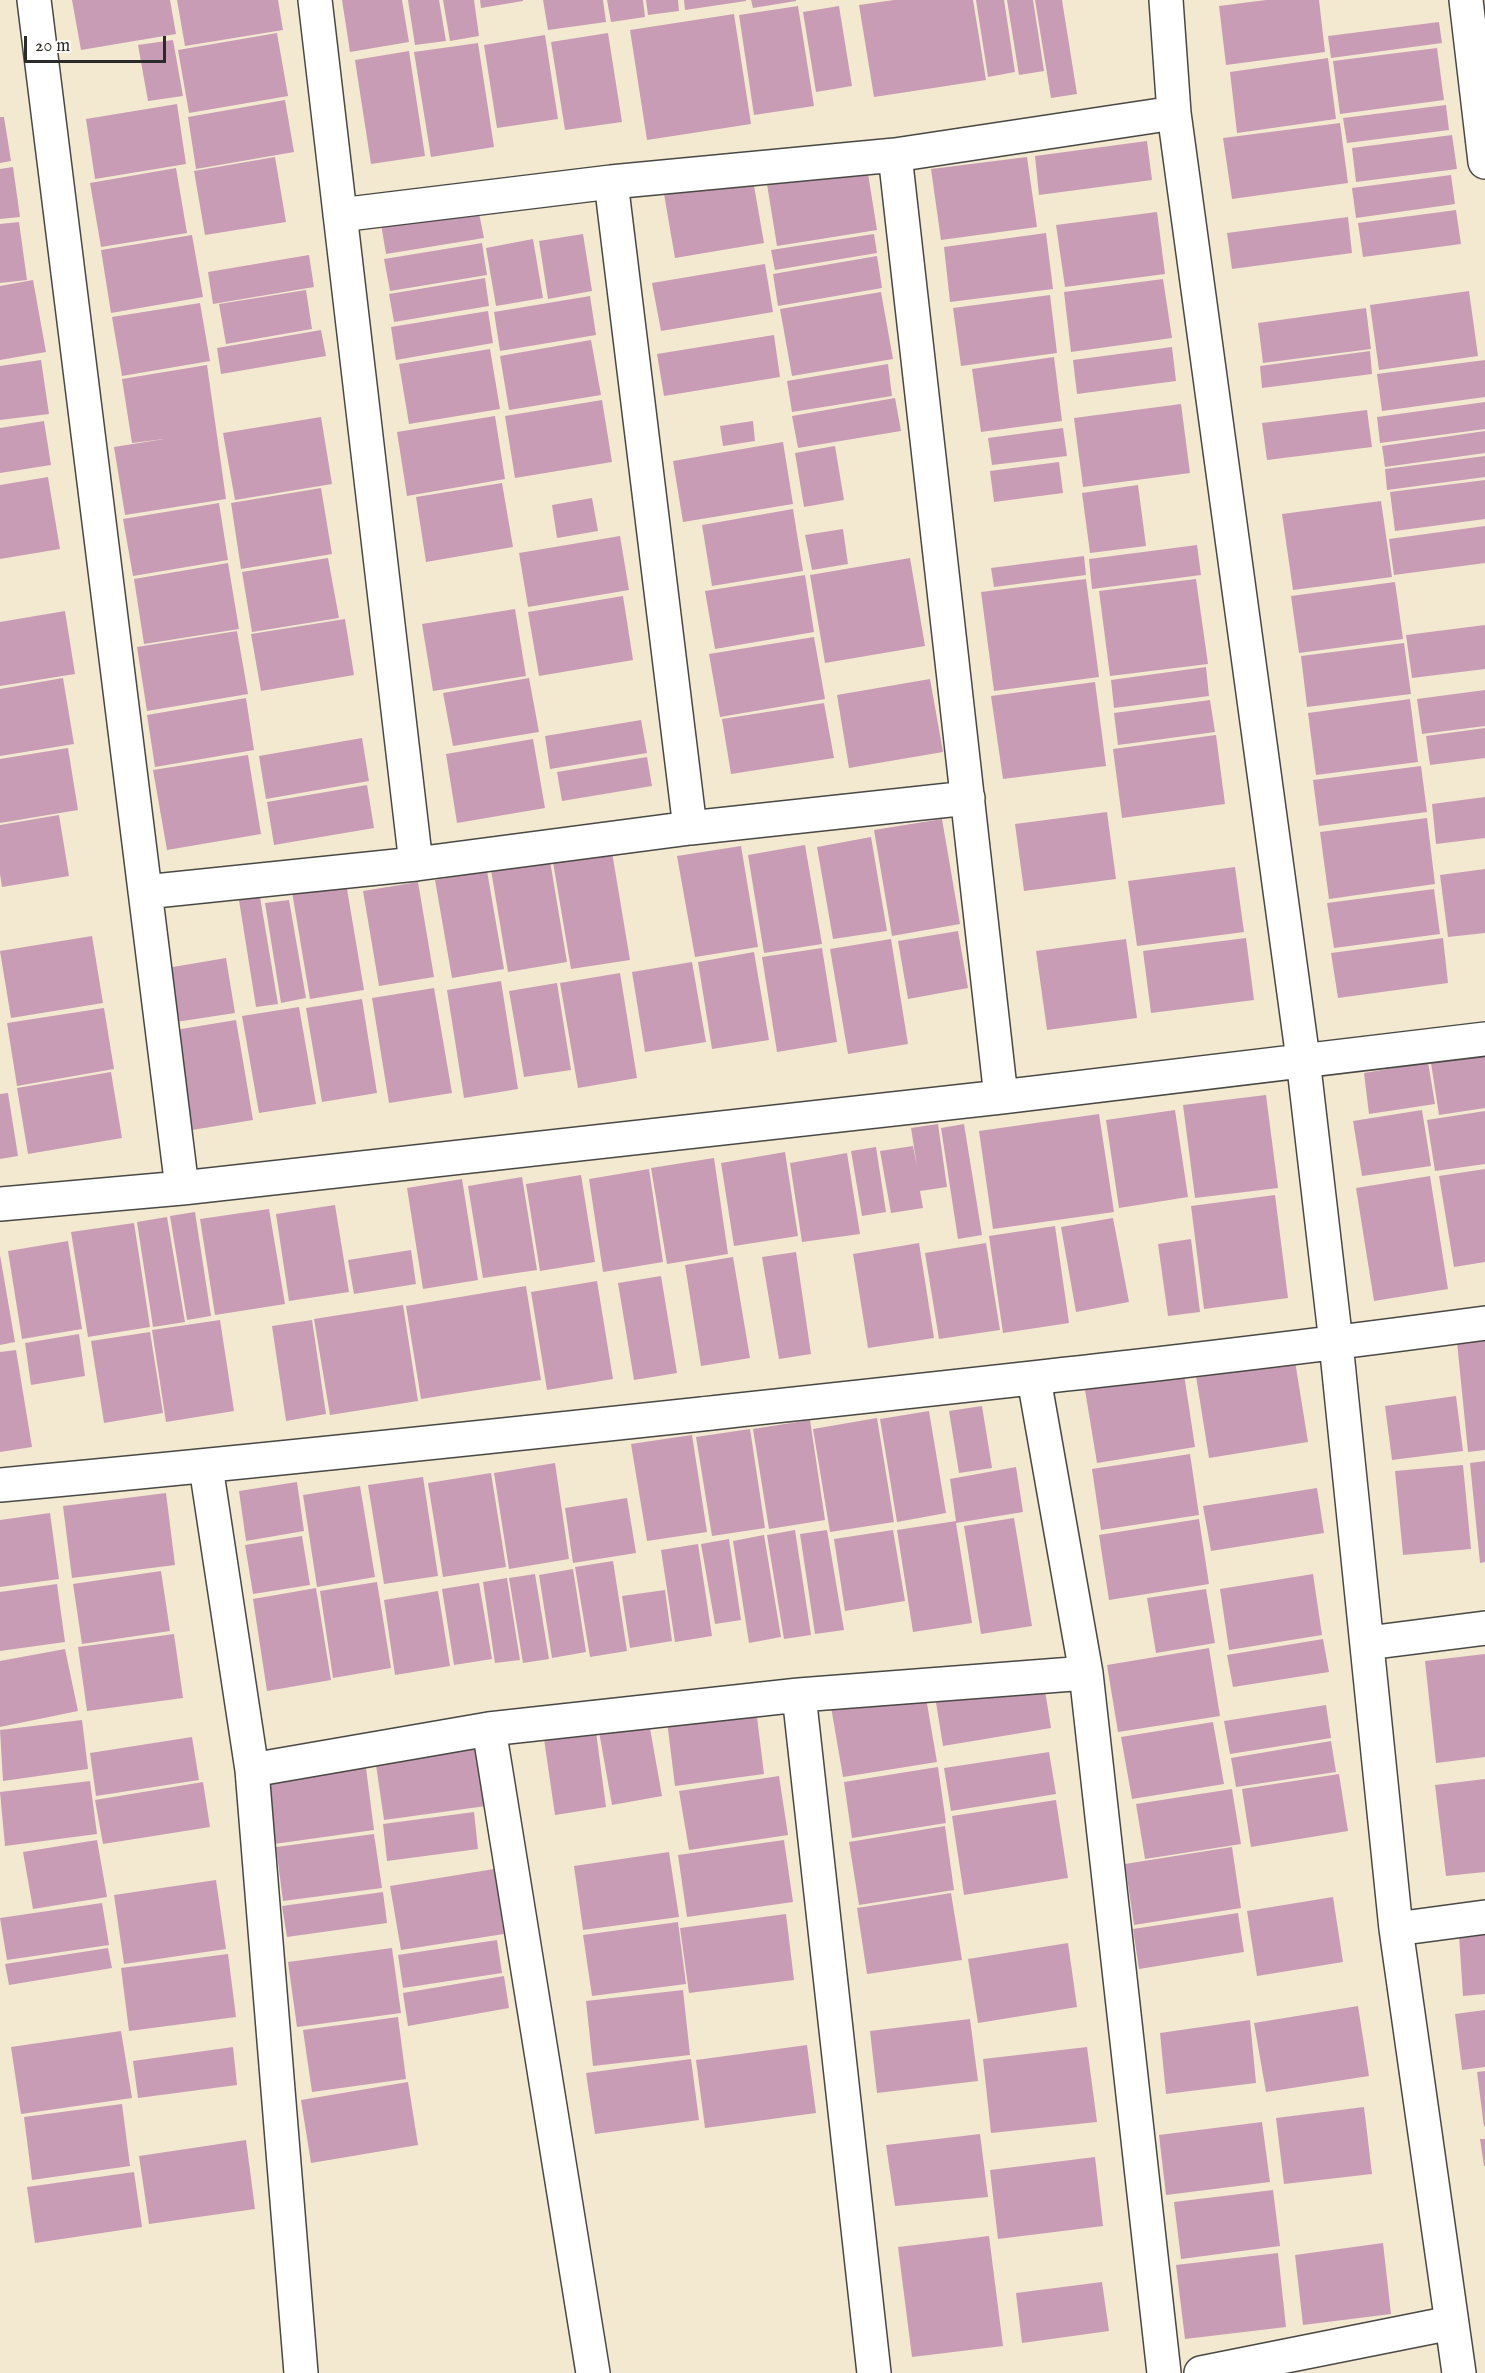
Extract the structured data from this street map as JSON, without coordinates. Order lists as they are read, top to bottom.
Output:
{
  "scale_bar": "20 m"
}
